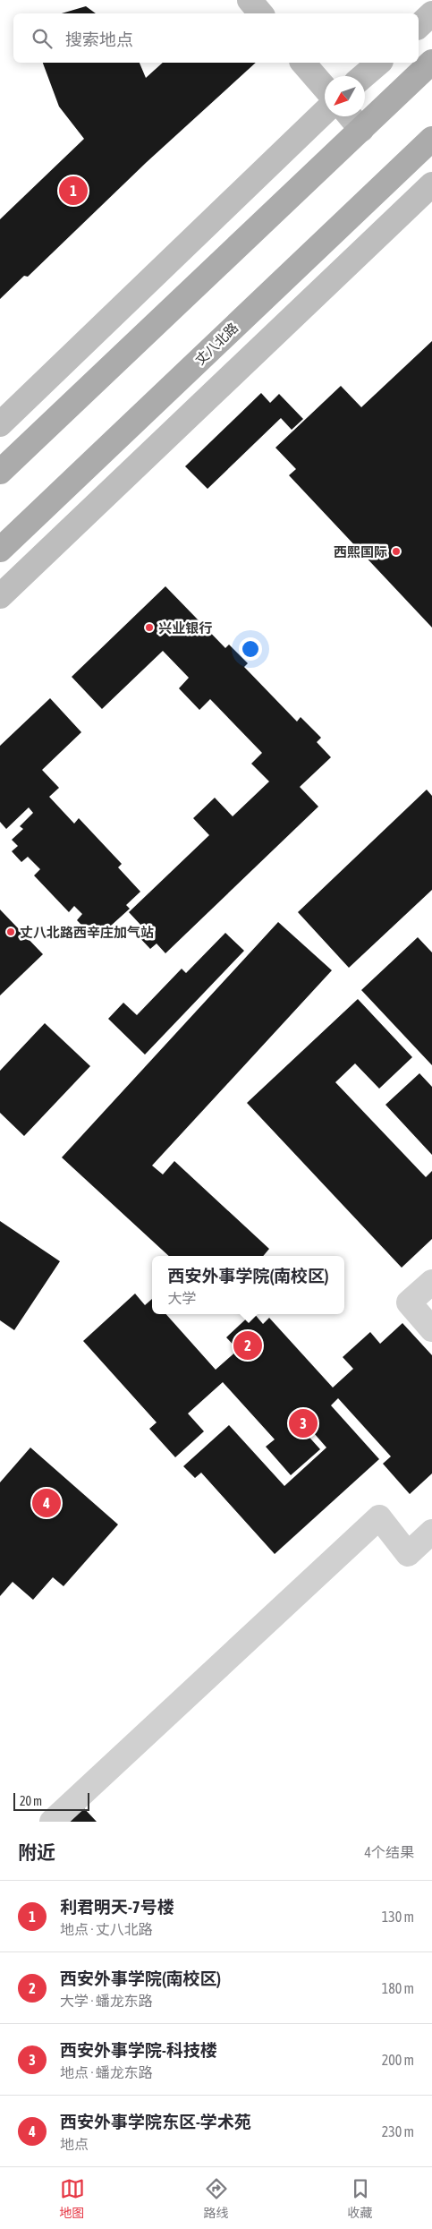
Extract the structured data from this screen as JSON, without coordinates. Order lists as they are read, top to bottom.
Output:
{
  "streets": {
    "main road": ["丈八北路"]
  },
  "places": ["西熙国际", "兴业银行", "丈八北路西辛庄加气站"],
  "scale_bar": "20 m",
  "north": "bottom left",
  "page": {
    "search": "搜索地点",
    "pins": [
      "1",
      "2",
      "3",
      "4"
    ],
    "popup": ["西安外事学院(南校区)", "大学"],
    "scale": "20 m",
    "heading": ["附近", "4个结果"],
    "list": [
      {
        "mark": "1",
        "name": "利君明天-7号楼",
        "note": "地点 · 丈八北路",
        "value": "130 m"
      },
      {
        "mark": "2",
        "name": "西安外事学院(南校区)",
        "note": "大学 · 蟠龙东路",
        "value": "180 m"
      },
      {
        "mark": "3",
        "name": "西安外事学院-科技楼",
        "note": "地点 · 蟠龙东路",
        "value": "200 m"
      },
      {
        "mark": "4",
        "name": "西安外事学院东区-学术苑",
        "note": "地点",
        "value": "230 m"
      }
    ],
    "nav": ["地图", "路线", "收藏"]
  }
}
